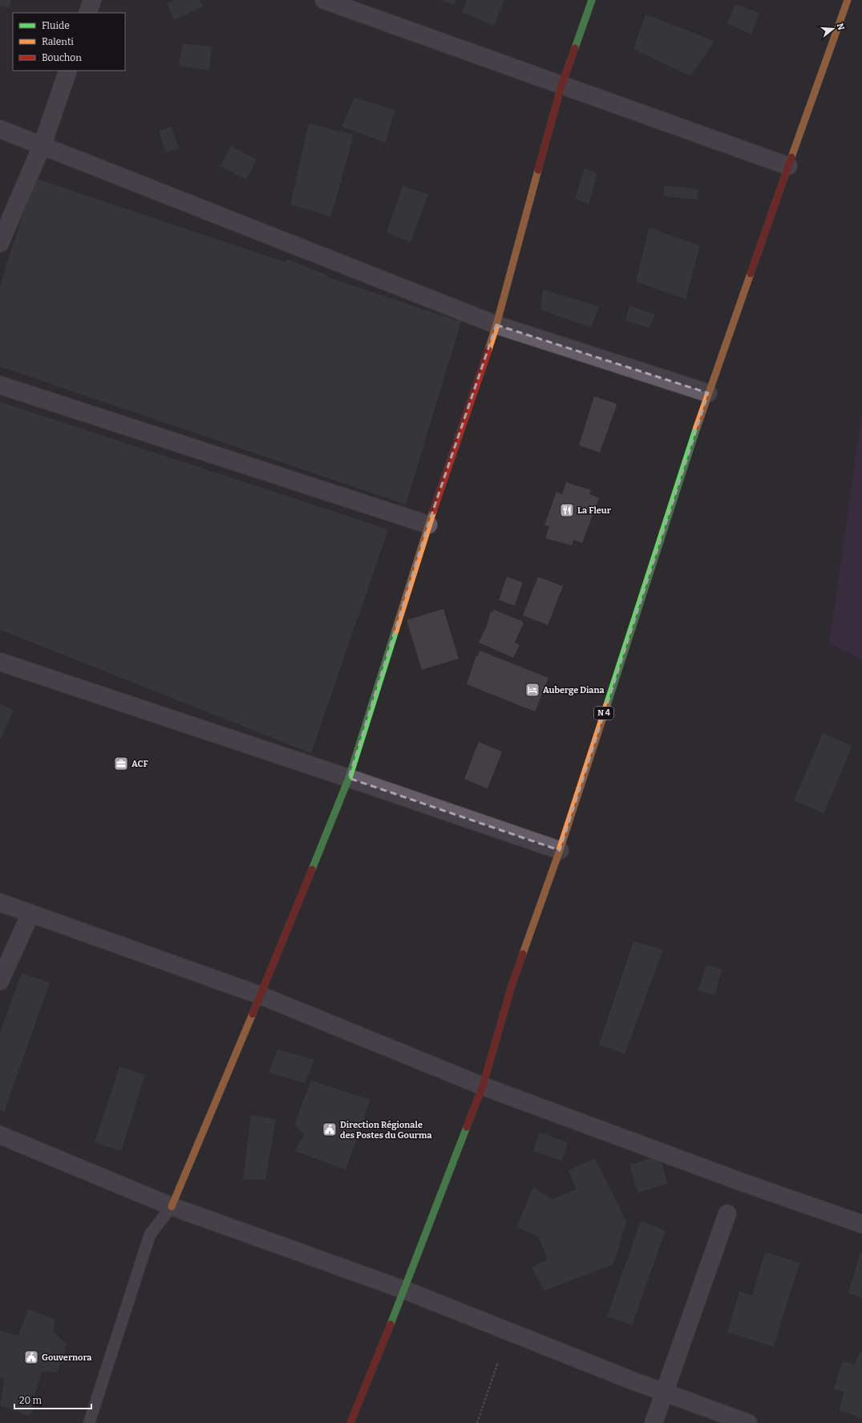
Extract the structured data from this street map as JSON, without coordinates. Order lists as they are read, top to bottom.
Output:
{
  "streets": {
    "main road": ["N 4"]
  },
  "places": {
    "restaurant": ["La Fleur"],
    "hotel": ["Auberge Diana"],
    "office": ["ACF"],
    "public building": ["Direction Régionale des Postes du Gourma", "Gouvernora"]
  },
  "legend": ["Fluide", "Ralenti", "Bouchon"],
  "scale_bar": "20 m",
  "north": "right"
}
